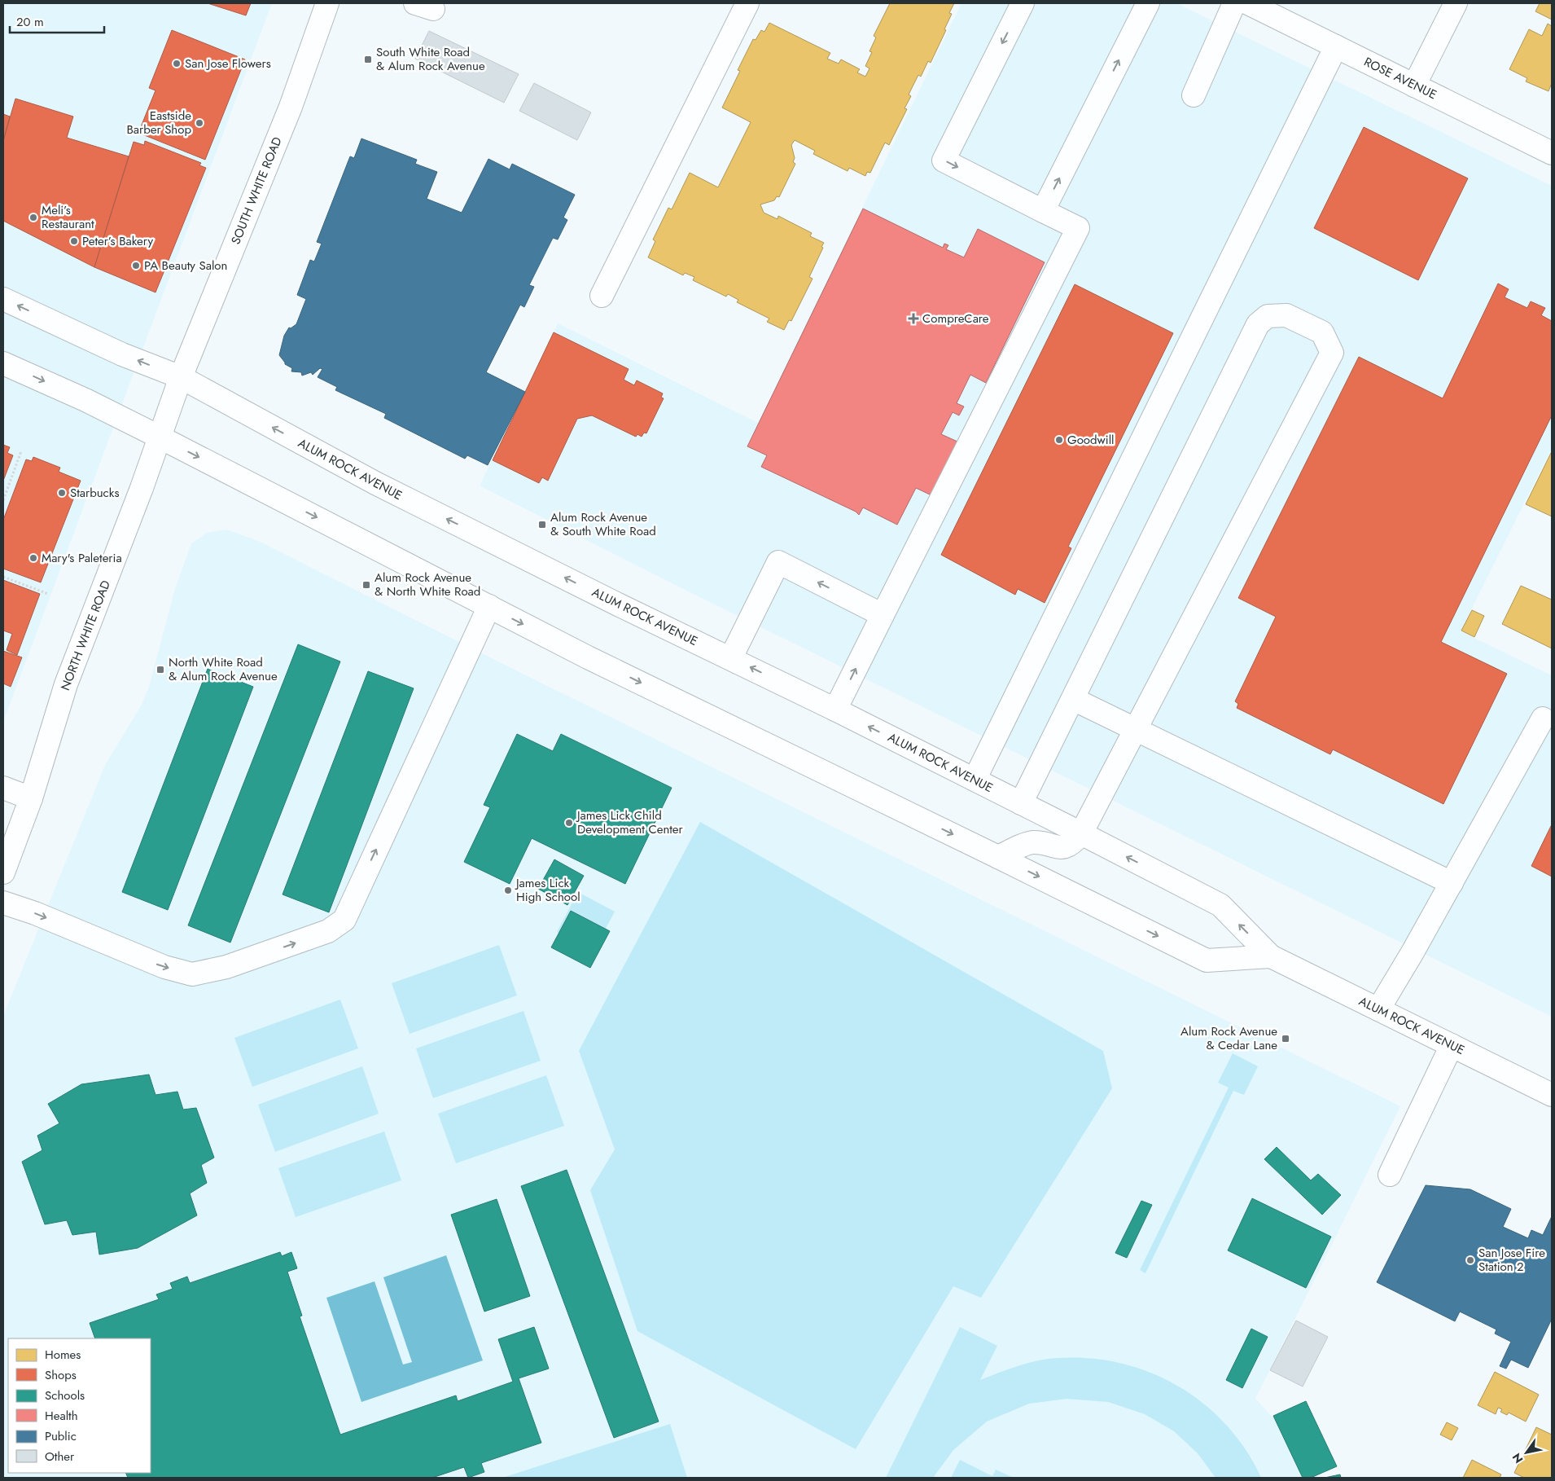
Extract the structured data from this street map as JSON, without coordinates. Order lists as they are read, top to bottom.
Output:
{
  "streets": {
    "main road": [
      "ROSE AVENUE",
      "SOUTH WHITE ROAD",
      "ALUM ROCK AVENUE",
      "NORTH WHITE ROAD"
    ]
  },
  "crossings": [
    ["SOUTH WHITE ROAD", "ALUM ROCK AVENUE"],
    ["SOUTH WHITE ROAD", "NORTH WHITE ROAD"],
    ["ALUM ROCK AVENUE", "NORTH WHITE ROAD"]
  ],
  "places": {
    "transit": [
      "South White Road & Alum Rock Avenue",
      "Alum Rock Avenue & South White Road",
      "Alum Rock Avenue & North White Road",
      "North White Road & Alum Rock Avenue",
      "Alum Rock Avenue & Cedar Lane"
    ],
    "other": [
      "San Jose Flowers",
      "Eastside Barber Shop",
      "Meli’s Restaurant",
      "Peter’s Bakery",
      "PA Beauty Salon",
      "Goodwill",
      "Starbucks",
      "Mary's Paleteria",
      "James Lick Child Development Center",
      "James Lick High School",
      "San Jose Fire Station 2"
    ],
    "health": ["CompreCare"]
  },
  "legend": [
    "Homes",
    "Shops",
    "Schools",
    "Health",
    "Public",
    "Other"
  ],
  "scale_bar": "20 m",
  "north": "bottom left"
}
